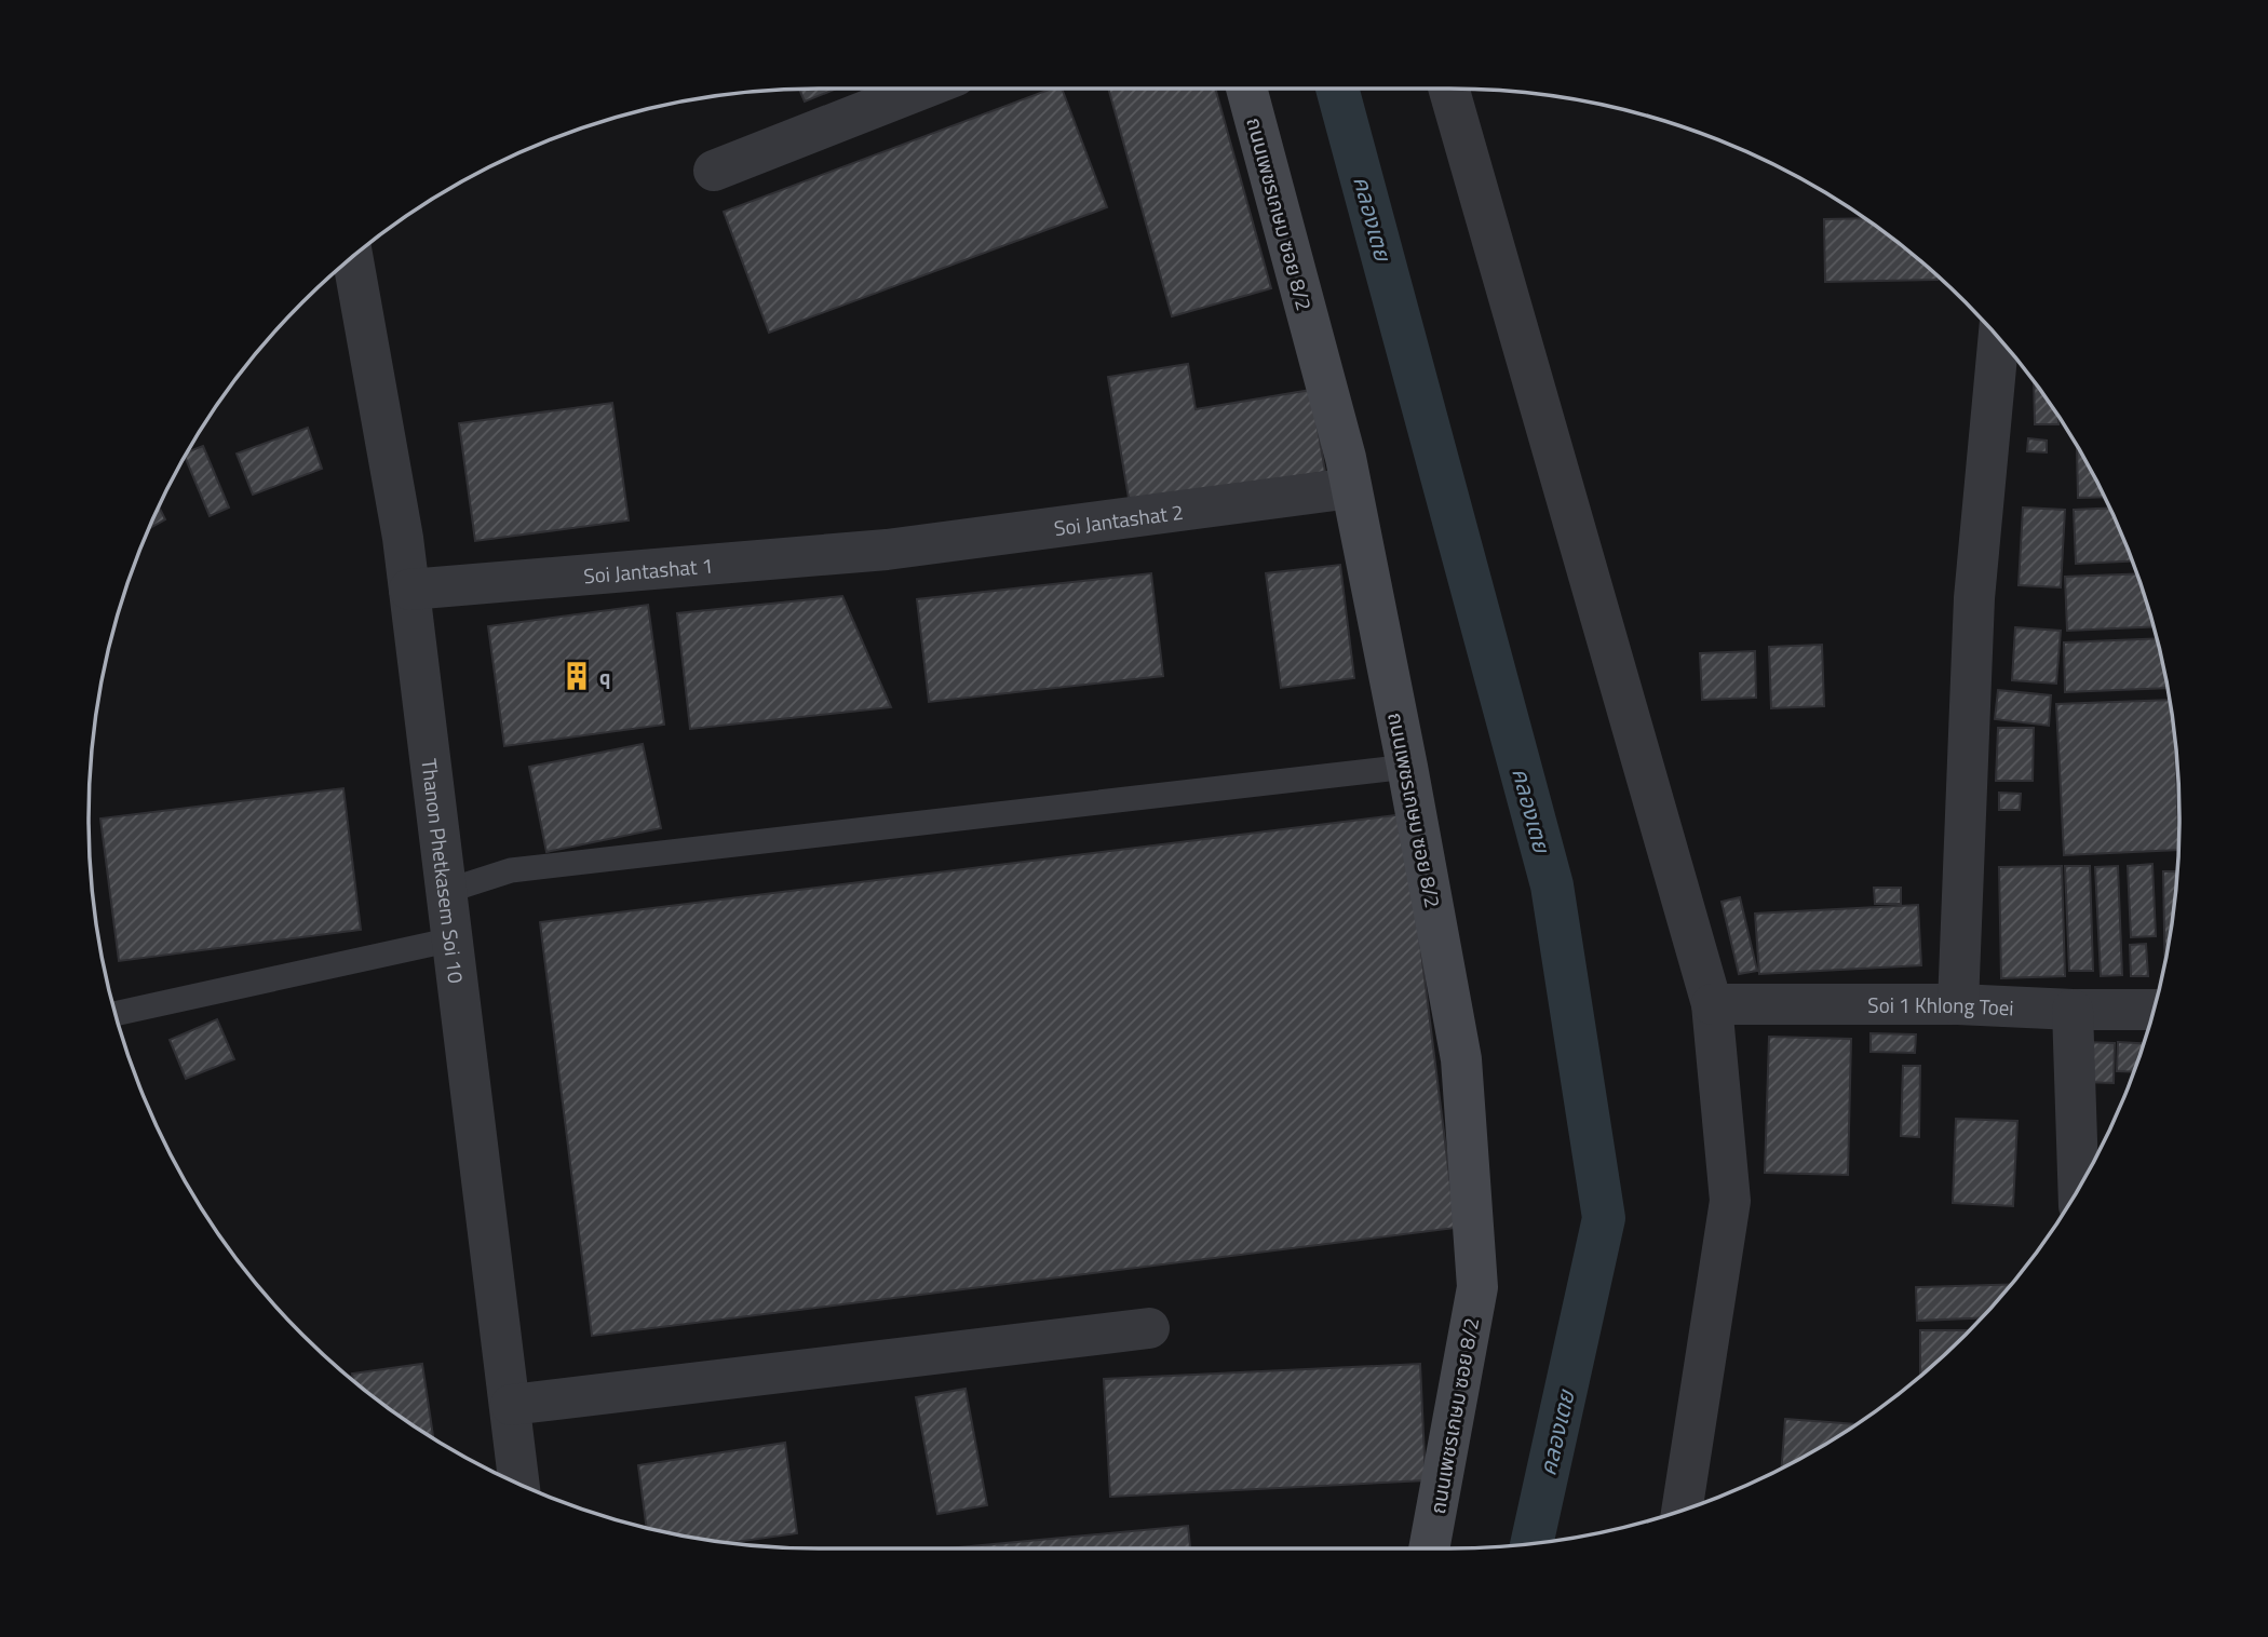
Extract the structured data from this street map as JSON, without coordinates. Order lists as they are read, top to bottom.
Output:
{
  "streets": {
    "street": [
      "ถนนเพชรเกษม ซอย 8/2",
      "Soi Jantashat 2",
      "Soi Jantashat 1",
      "Thanon Phetkasem Soi 10",
      "Soi 1 Khlong Toei"
    ]
  },
  "crossings": [
    ["ถนนเพชรเกษม ซอย 8/2", "Soi Jantashat 2"],
    ["Soi Jantashat 2", "Soi Jantashat 1"],
    ["Soi Jantashat 1", "Thanon Phetkasem Soi 10"]
  ],
  "water": ["คลองเตย"],
  "places": {
    "building": ["q"]
  }
}
